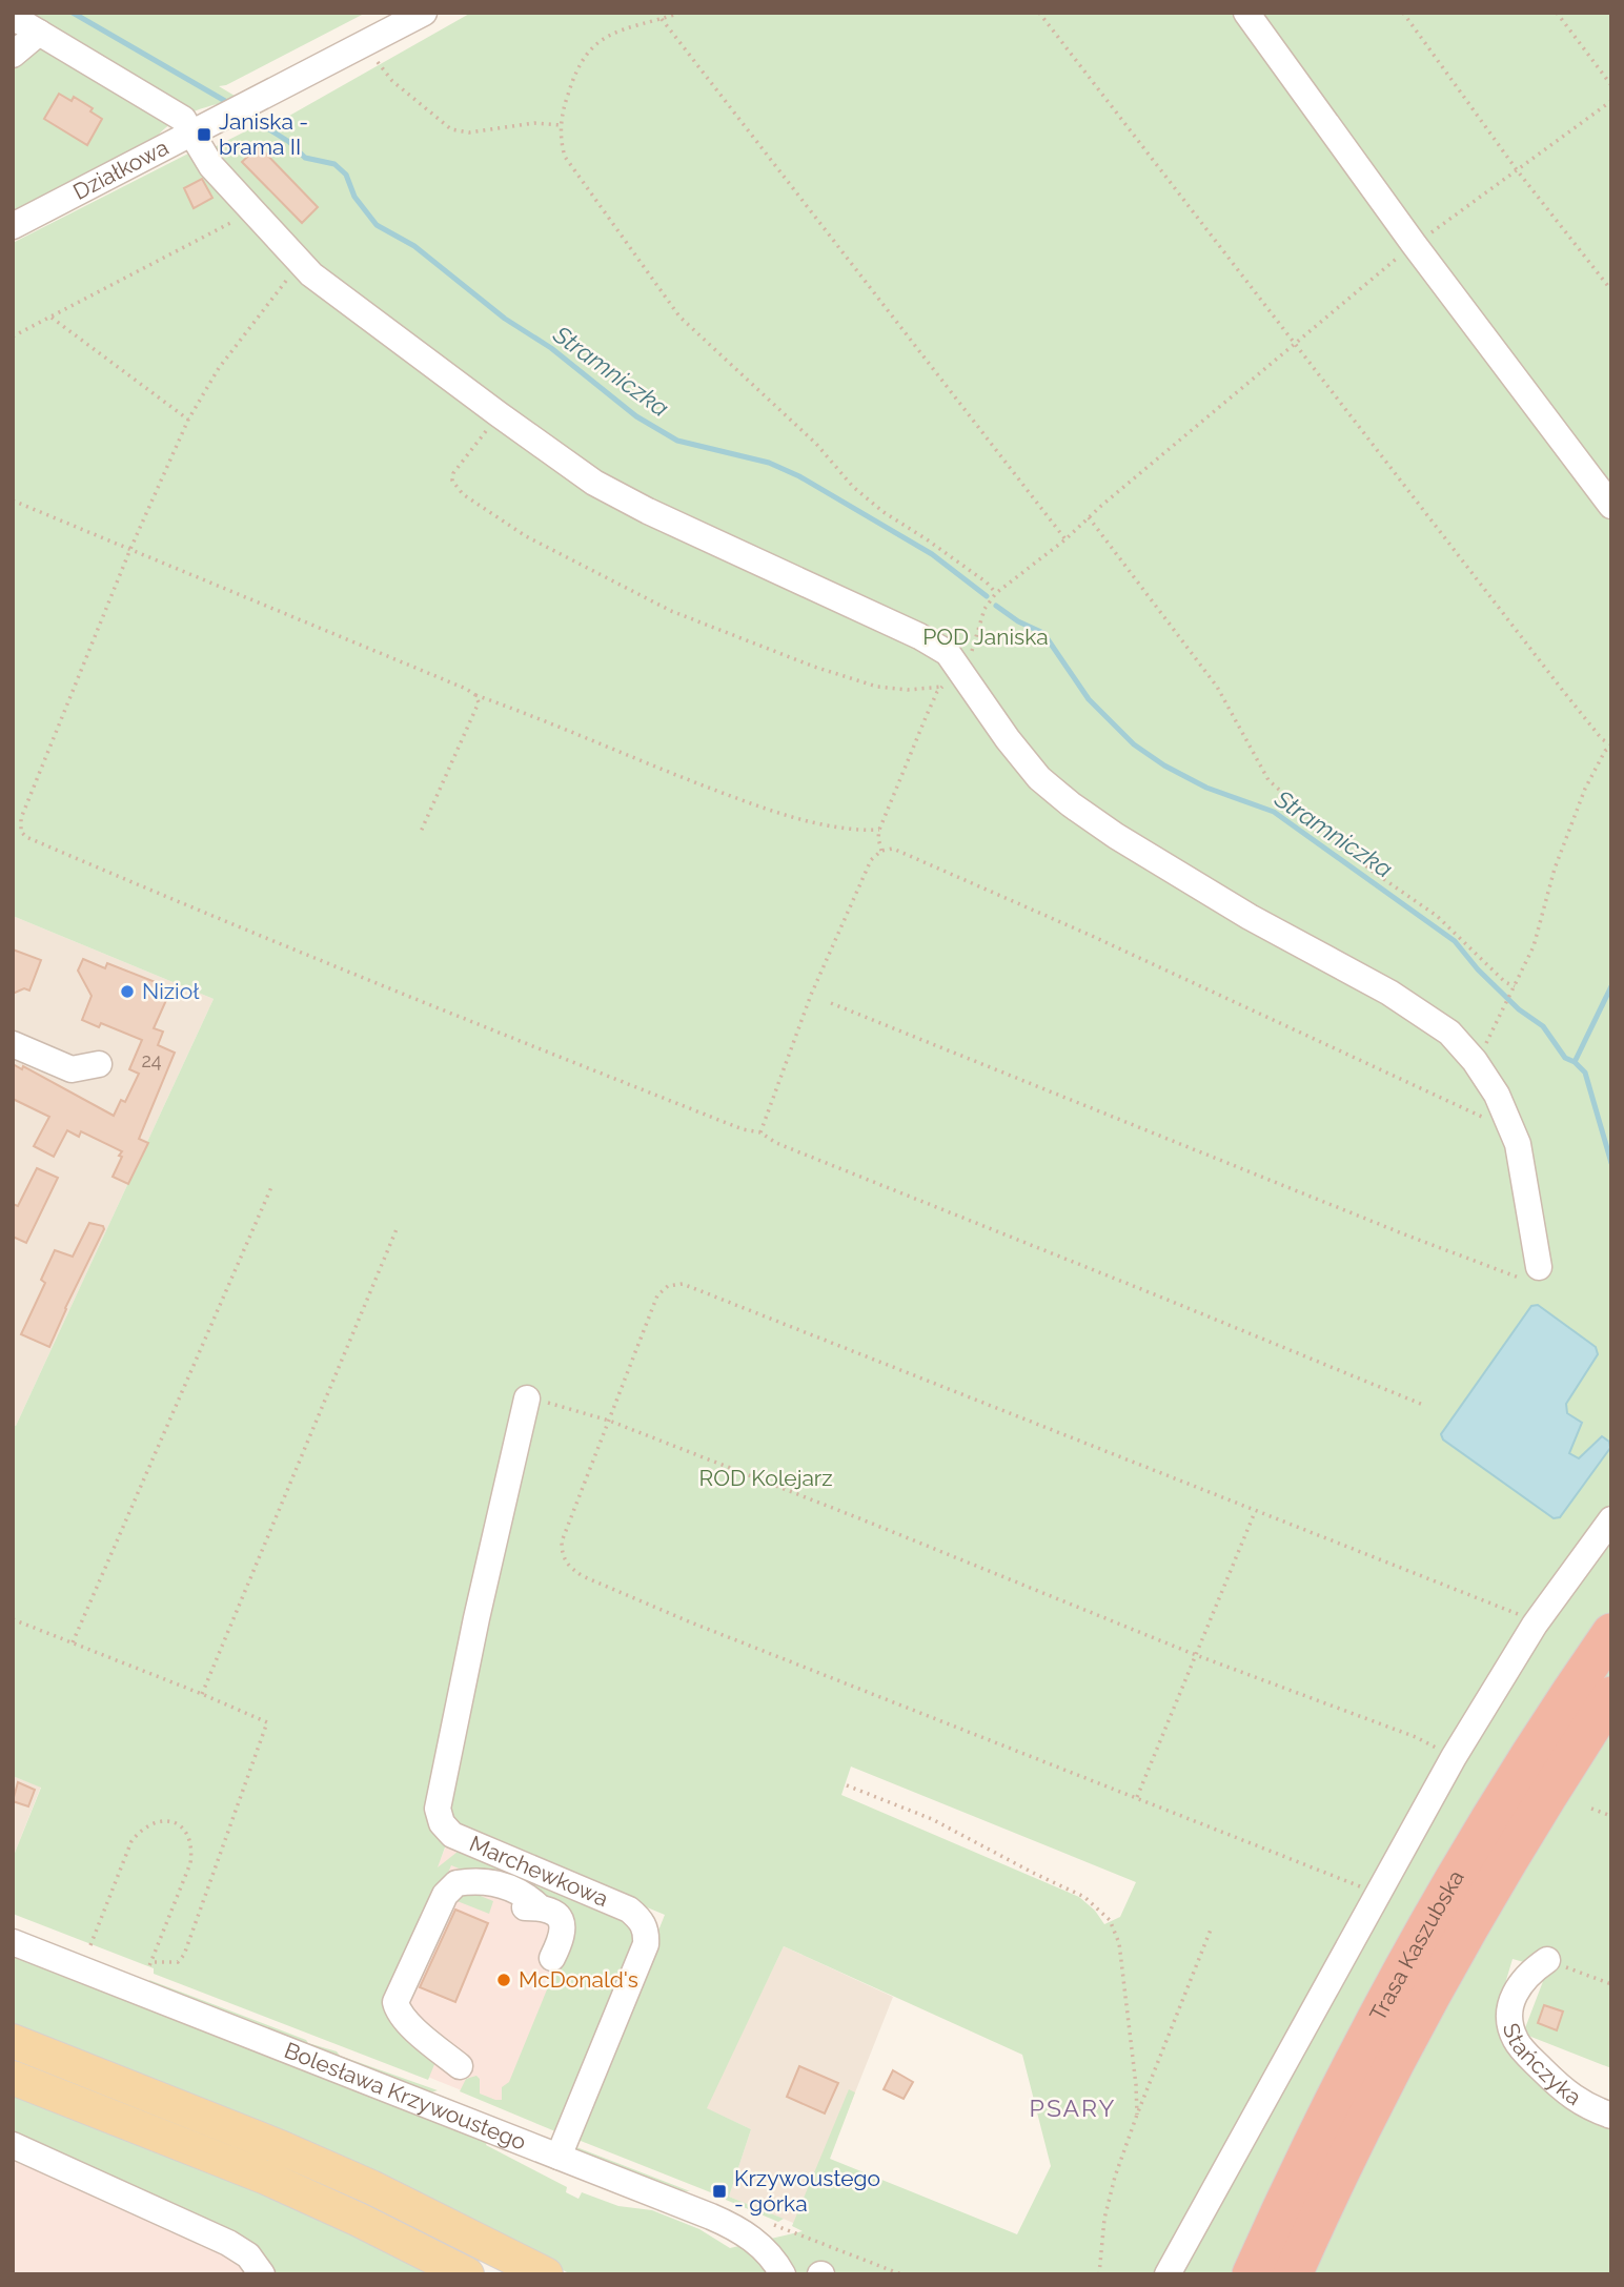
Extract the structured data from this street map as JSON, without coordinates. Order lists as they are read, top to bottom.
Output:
{
  "streets": {
    "highway": ["Trasa Kaszubska"],
    "street": [
      "Działkowa",
      "Marchewkowa",
      "Stańczyka",
      "Bolesława Krzywoustego"
    ]
  },
  "crossings": [
    ["Marchewkowa", "Bolesława Krzywoustego"]
  ],
  "districts": ["PSARY"],
  "water": ["Stramniczka"],
  "parks": ["POD Janiska", "ROD Kolejarz"],
  "places": {
    "transit": ["Janiska - brama II", "Krzywoustego - górka"],
    "other": ["Nizioł", "McDonald's"]
  },
  "house_numbers": ["24"]
}
